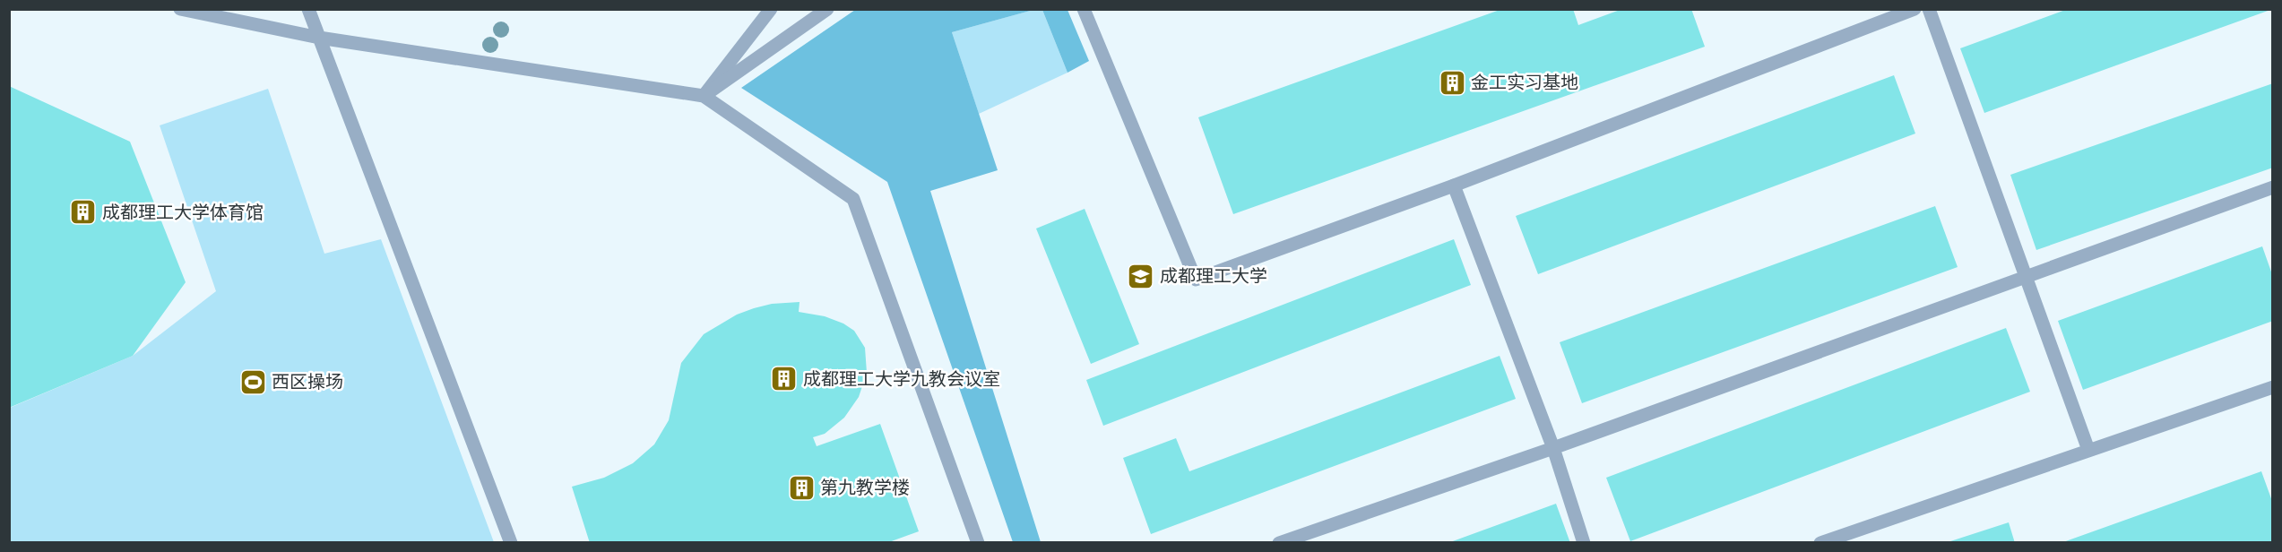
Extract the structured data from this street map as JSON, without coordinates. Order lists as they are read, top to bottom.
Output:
{
  "places": {
    "building": [
      "金工实习基地",
      "成都理工大学体育馆",
      "成都理工大学九教会议室",
      "第九教学楼"
    ],
    "school or university": ["成都理工大学"],
    "sports": ["西区操场"]
  }
}
